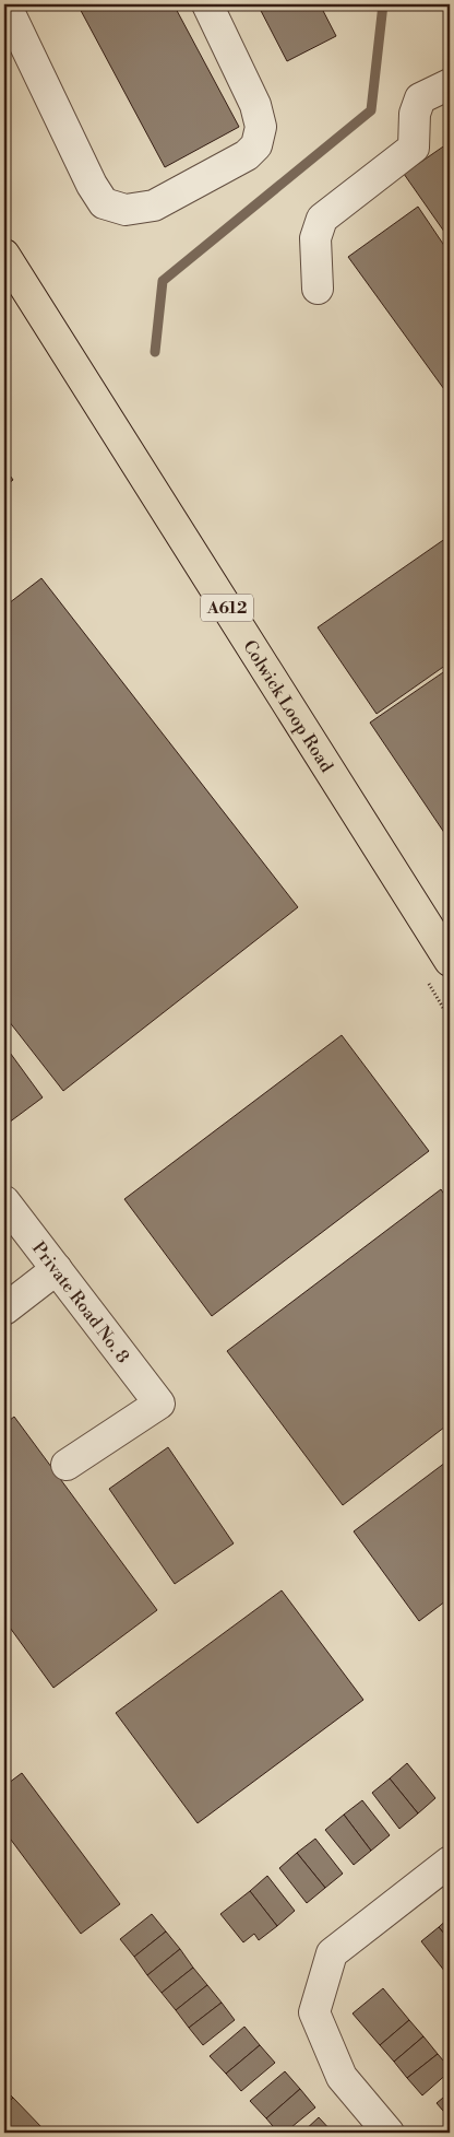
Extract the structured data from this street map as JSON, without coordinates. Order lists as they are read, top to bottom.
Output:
{
  "streets": {
    "main road": ["A612", "Colwick Loop Road"],
    "street": ["Private Road No. 8"]
  }
}
